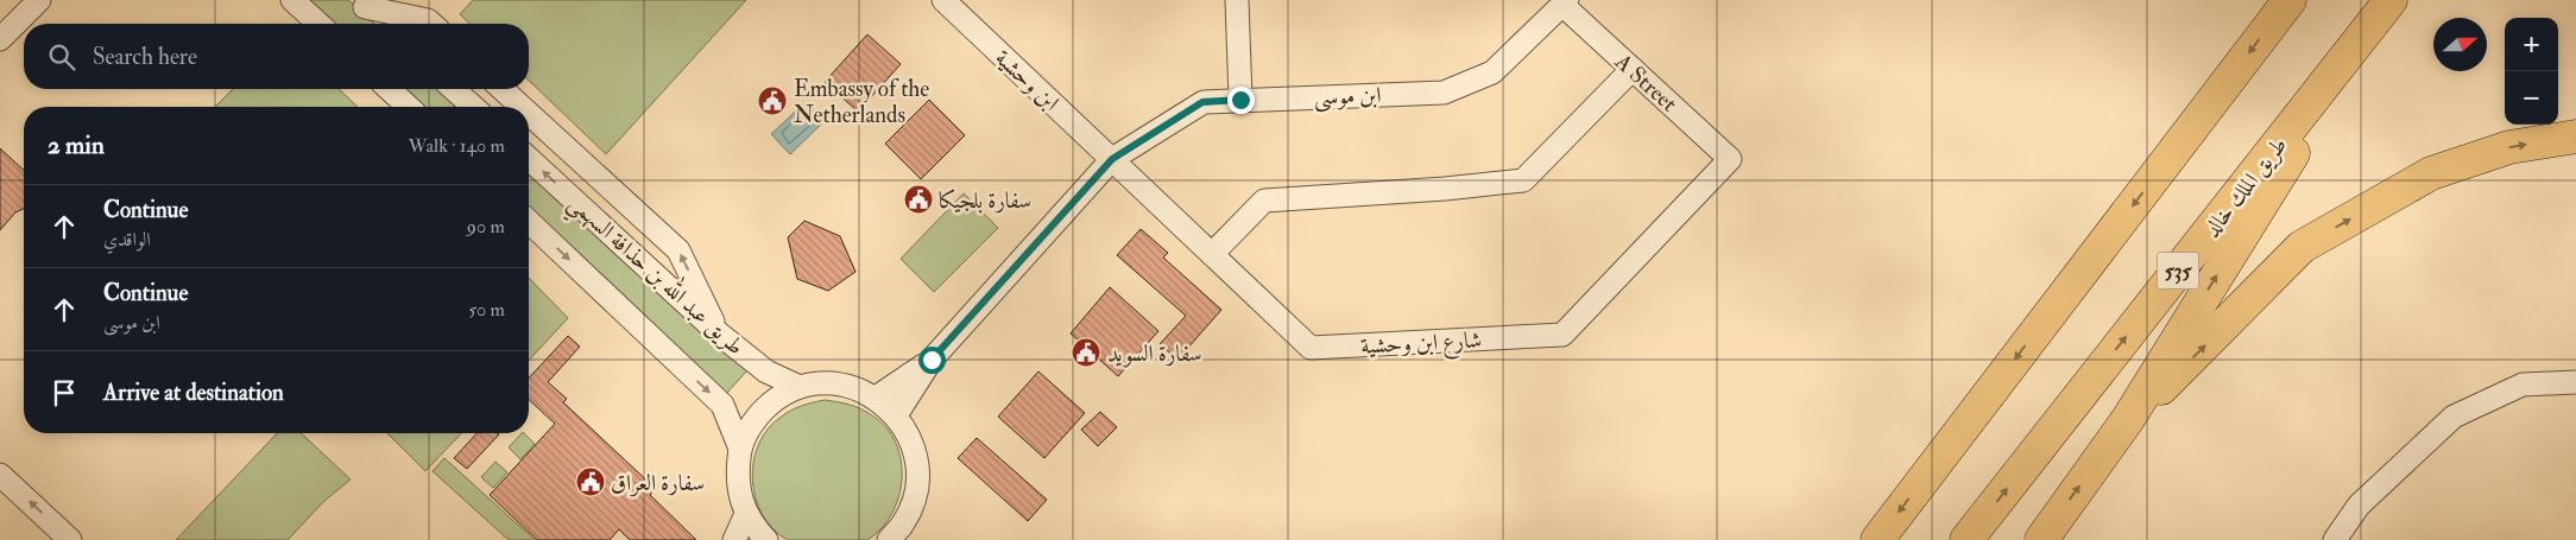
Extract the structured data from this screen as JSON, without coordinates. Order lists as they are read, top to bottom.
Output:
{
  "streets": {
    "highway": ["طريق الملك خالد", "535"],
    "street": [
      "ابن وحشية",
      "A Street",
      "ابن موسى",
      "طريق عبد الله بن حذافة السهمي",
      "شارع ابن وحشية"
    ]
  },
  "crossings": [
    ["ابن وحشية", "ابن موسى"],
    ["ابن وحشية", "شارع ابن وحشية"],
    ["A Street", "ابن موسى"],
    ["A Street", "شارع ابن وحشية"],
    ["ابن موسى", "شارع ابن وحشية"]
  ],
  "places": {
    "public building": [
      "Embassy of the Netherlands",
      "سفارة بلجيكا",
      "سفارة السويد",
      "سفارة العراق"
    ]
  },
  "north": "right",
  "page": {
    "map_buttons": ["+", "−"],
    "search": "Search here",
    "heading": ["2 min", "Walk · 140 m"],
    "list": [
      ["Continue", "الواقدي", "90 m"],
      ["Continue", "ابن موسى", "50 m"],
      "Arrive at destination"
    ]
  }
}
